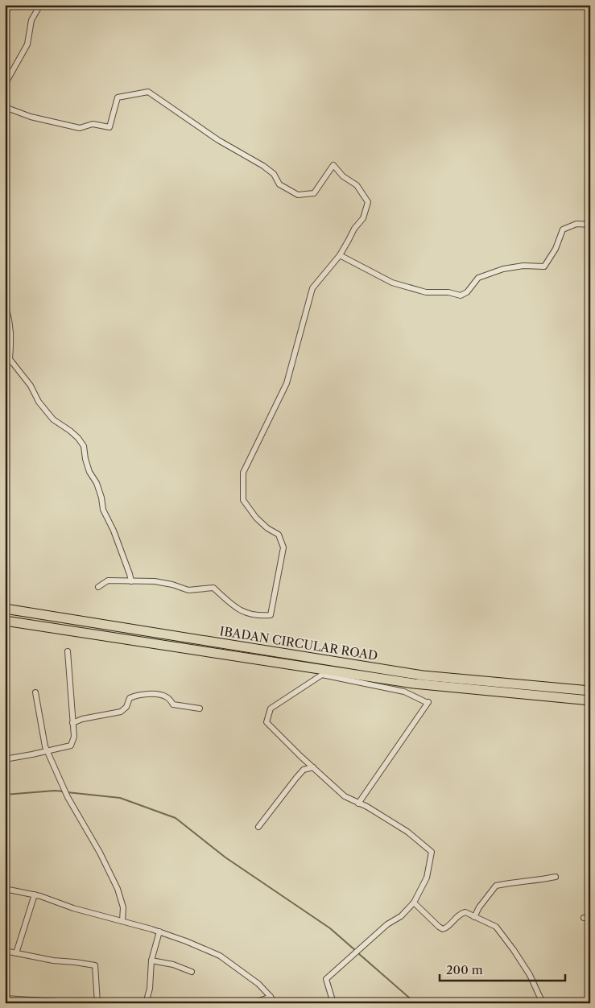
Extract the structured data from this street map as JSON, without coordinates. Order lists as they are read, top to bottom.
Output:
{
  "streets": {
    "highway": ["IBADAN CIRCULAR ROAD"]
  },
  "scale_bar": "200 m"
}
